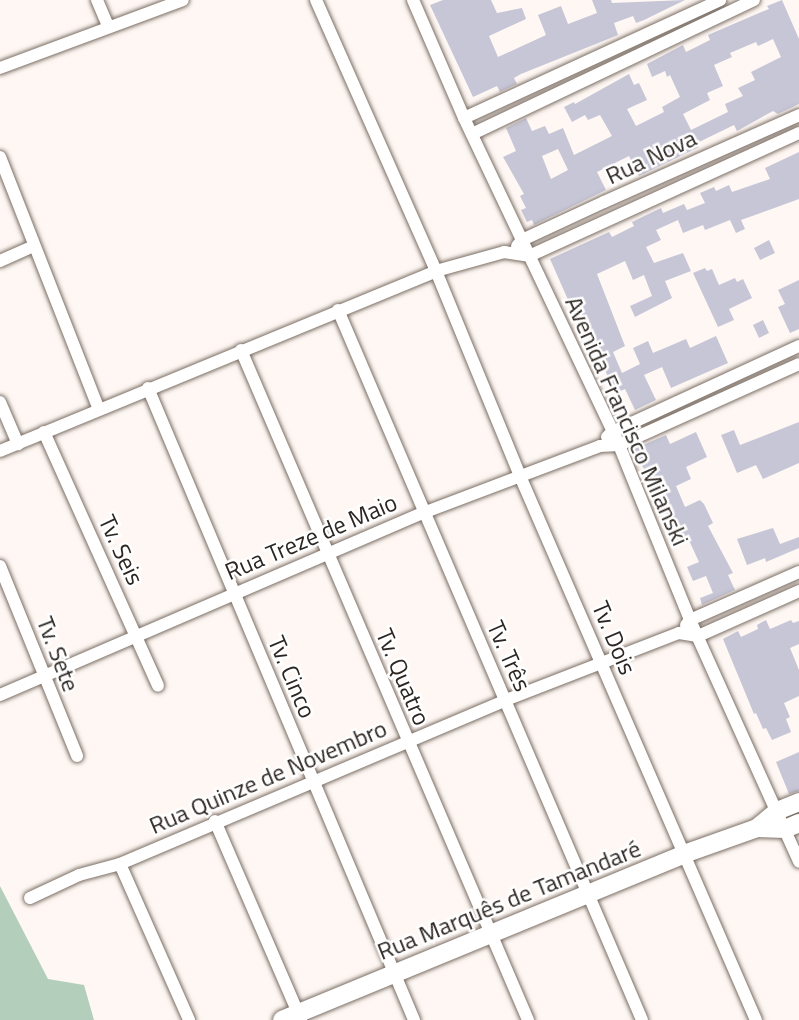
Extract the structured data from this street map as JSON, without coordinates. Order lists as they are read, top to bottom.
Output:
{
  "streets": {
    "street": [
      "Rua Nova",
      "Avenida Francisco Milanski",
      "Rua Treze de Maio",
      "Tv. Seis",
      "Tv. Dois",
      "Tv. Sete",
      "Tv. Três",
      "Tv. Cinco",
      "Tv. Quatro",
      "Rua Quinze de Novembro",
      "Rua Marquês de Tamandaré"
    ]
  },
  "crossings": [
    ["Rua Nova", "Avenida Francisco Milanski"],
    ["Avenida Francisco Milanski", "Rua Treze de Maio"],
    ["Avenida Francisco Milanski", "Rua Quinze de Novembro"],
    ["Avenida Francisco Milanski", "Rua Marquês de Tamandaré"],
    ["Rua Treze de Maio", "Tv. Seis"],
    ["Rua Treze de Maio", "Tv. Dois"],
    ["Rua Treze de Maio", "Tv. Sete"],
    ["Rua Treze de Maio", "Tv. Três"],
    ["Rua Treze de Maio", "Tv. Cinco"],
    ["Rua Treze de Maio", "Tv. Quatro"],
    ["Tv. Dois", "Rua Quinze de Novembro"],
    ["Tv. Dois", "Rua Marquês de Tamandaré"],
    ["Tv. Três", "Rua Quinze de Novembro"],
    ["Tv. Três", "Rua Marquês de Tamandaré"],
    ["Tv. Cinco", "Rua Quinze de Novembro"],
    ["Tv. Cinco", "Rua Marquês de Tamandaré"],
    ["Tv. Quatro", "Rua Quinze de Novembro"],
    ["Tv. Quatro", "Rua Marquês de Tamandaré"]
  ]
}
